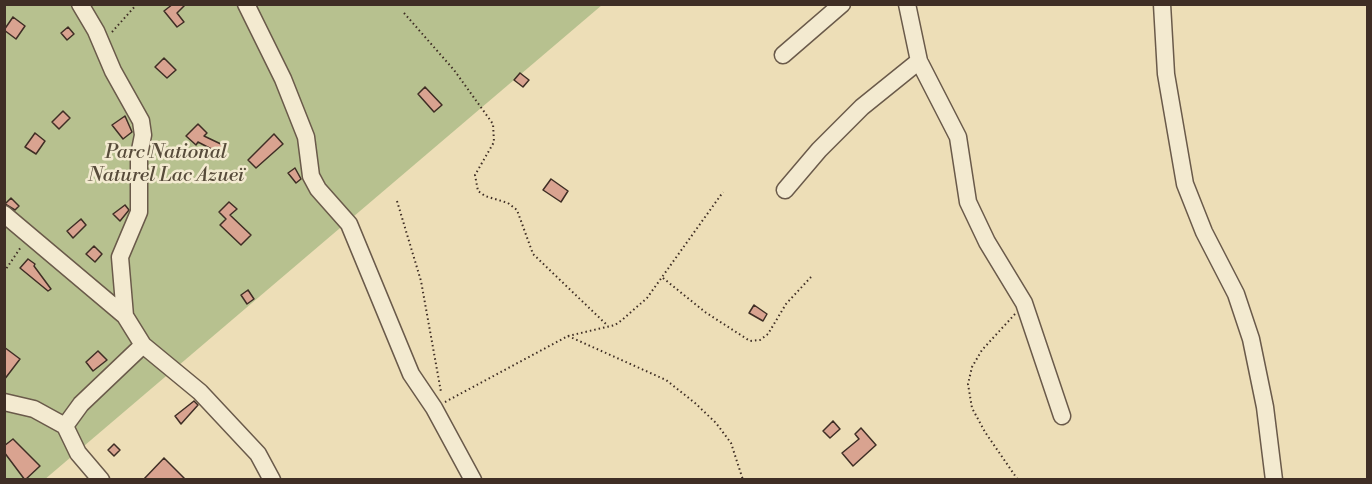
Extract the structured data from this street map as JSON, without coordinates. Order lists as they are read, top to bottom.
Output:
{
  "parks": ["Parc National Naturel Lac Azueï"]
}
